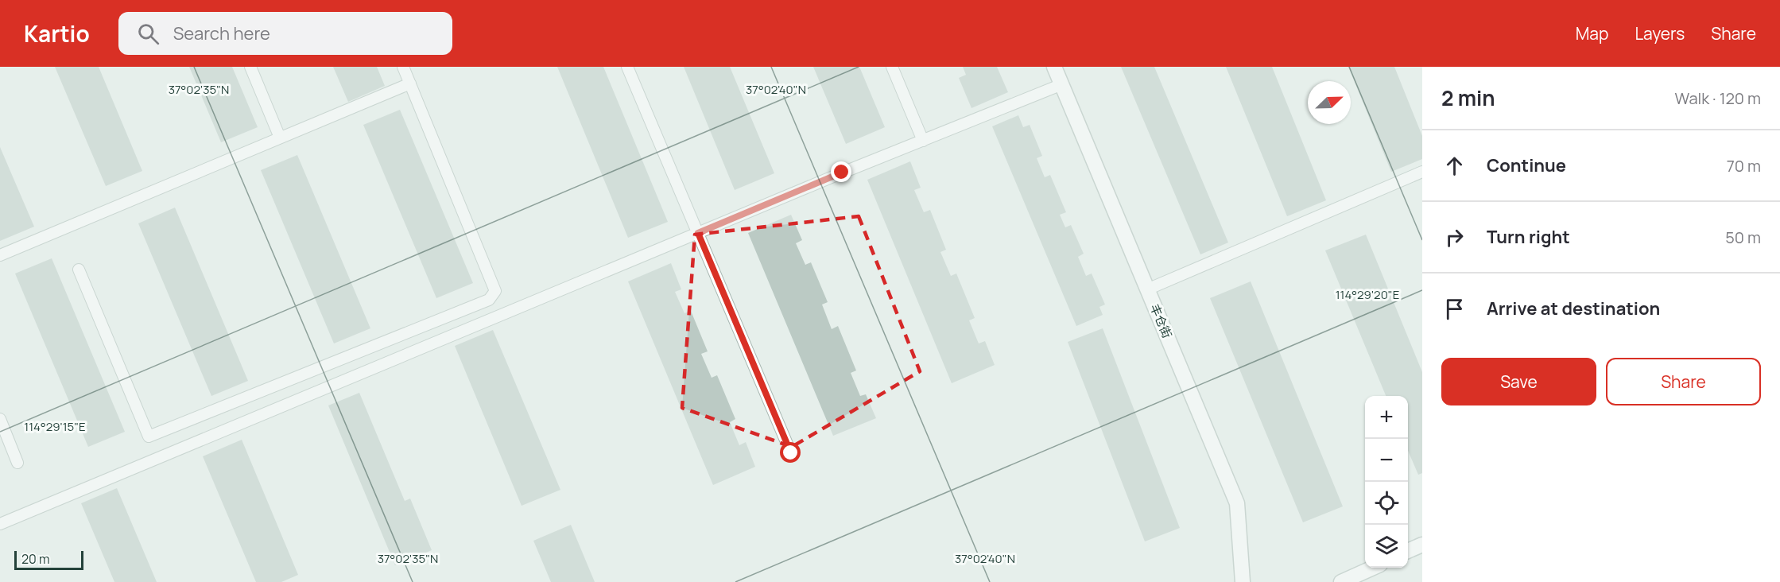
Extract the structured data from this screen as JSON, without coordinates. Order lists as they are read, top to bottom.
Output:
{
  "streets": {
    "street": ["丰仓街"]
  },
  "scale_bar": "20 m",
  "north": "top right",
  "page": {
    "header": "Kartio",
    "search": "Search here",
    "nav": ["Map", "Layers", "Share"],
    "heading": ["2 min", "Walk · 120 m"],
    "list": [
      ["Continue", "70 m"],
      ["Turn right", "50 m"],
      "Arrive at destination"
    ],
    "buttons": ["Save", "Share"],
    "map_buttons": ["+", "−"],
    "scale": "20 m"
  },
  "coordinates": [
    "37°02'35\"N",
    "37°02'40\"N",
    "114°29'20\"E",
    "114°29'15\"E"
  ]
}
